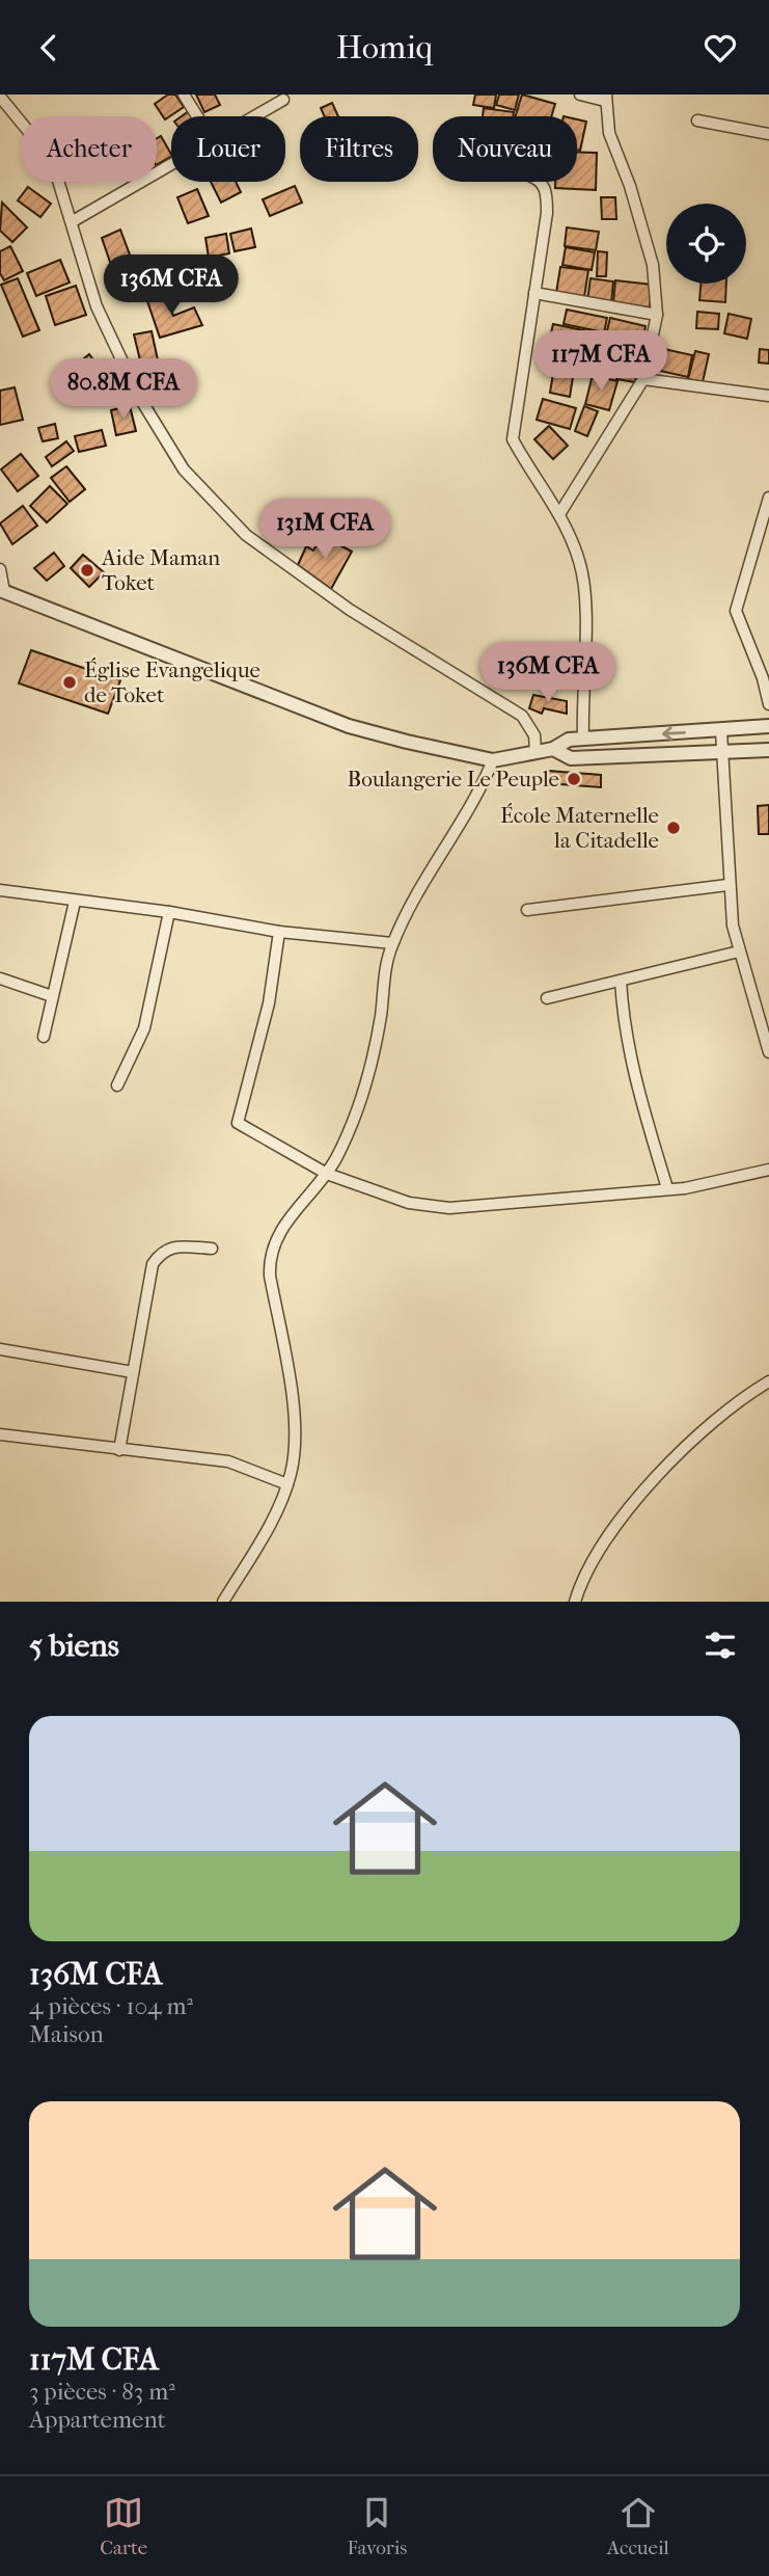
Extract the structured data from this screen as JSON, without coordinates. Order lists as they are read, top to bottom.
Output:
{
  "places": [
    "Aide Maman Toket",
    "Église Evangelique de Toket",
    "Boulangerie Le Peuple",
    "École Maternelle la Citadelle"
  ],
  "page": {
    "header": "Homiq",
    "chip": [
      "Acheter",
      "Louer",
      "Filtres",
      "Nouveau"
    ],
    "price": [
      "136M CFA",
      "117M CFA",
      "80.8M CFA",
      "131M CFA",
      "136M CFA"
    ],
    "heading": "5 biens",
    "list": [
      {
        "name": "136M CFA",
        "note": "4 pièces · 104 m² · Maison"
      },
      {
        "name": "117M CFA",
        "note": "3 pièces · 83 m² · Appartement"
      }
    ],
    "tabs": ["Carte", "Favoris", "Accueil"]
  }
}
